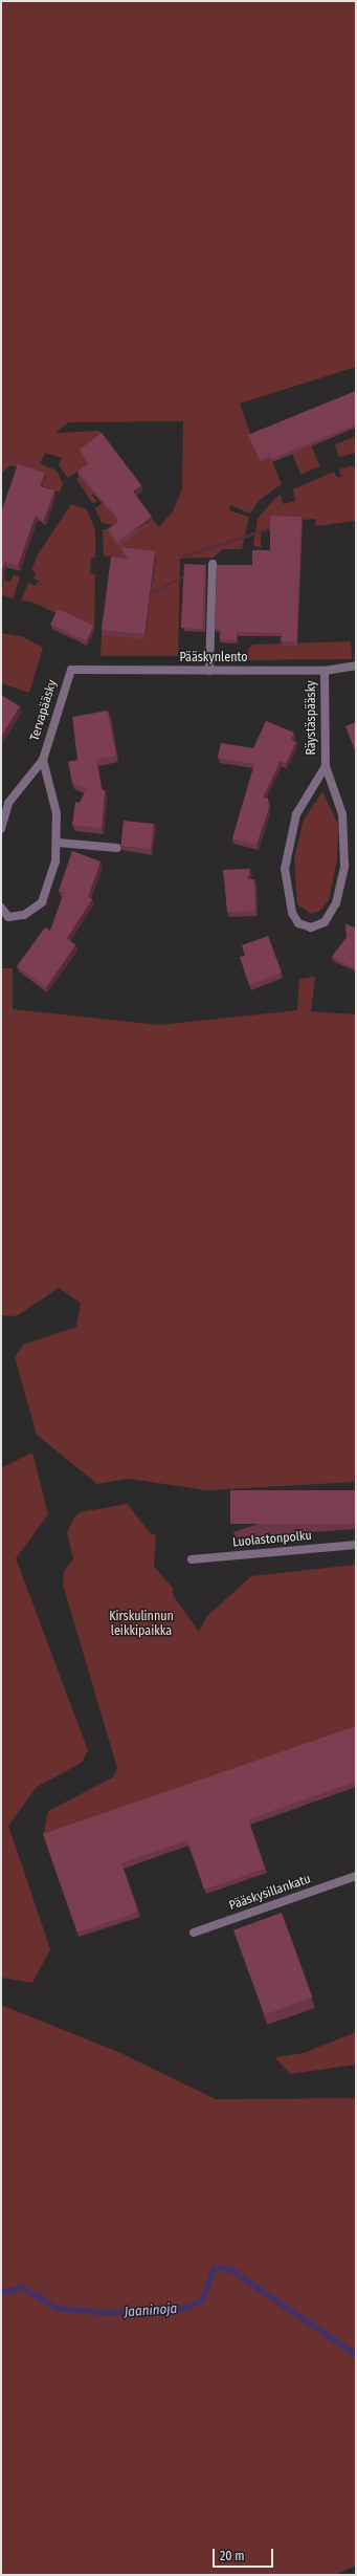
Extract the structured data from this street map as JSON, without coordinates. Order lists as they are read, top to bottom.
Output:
{
  "streets": {
    "street": [
      "Pääskynlento",
      "Tervapääsky",
      "Räystäspääsky",
      "Luolastonpolku",
      "Pääskysillankatu"
    ]
  },
  "crossings": [
    ["Pääskynlento", "Tervapääsky"],
    ["Pääskynlento", "Räystäspääsky"]
  ],
  "water": ["Jaaninoja"],
  "parks": ["Kirskulinnun leikkipaikka"],
  "scale_bar": "20 m"
}
